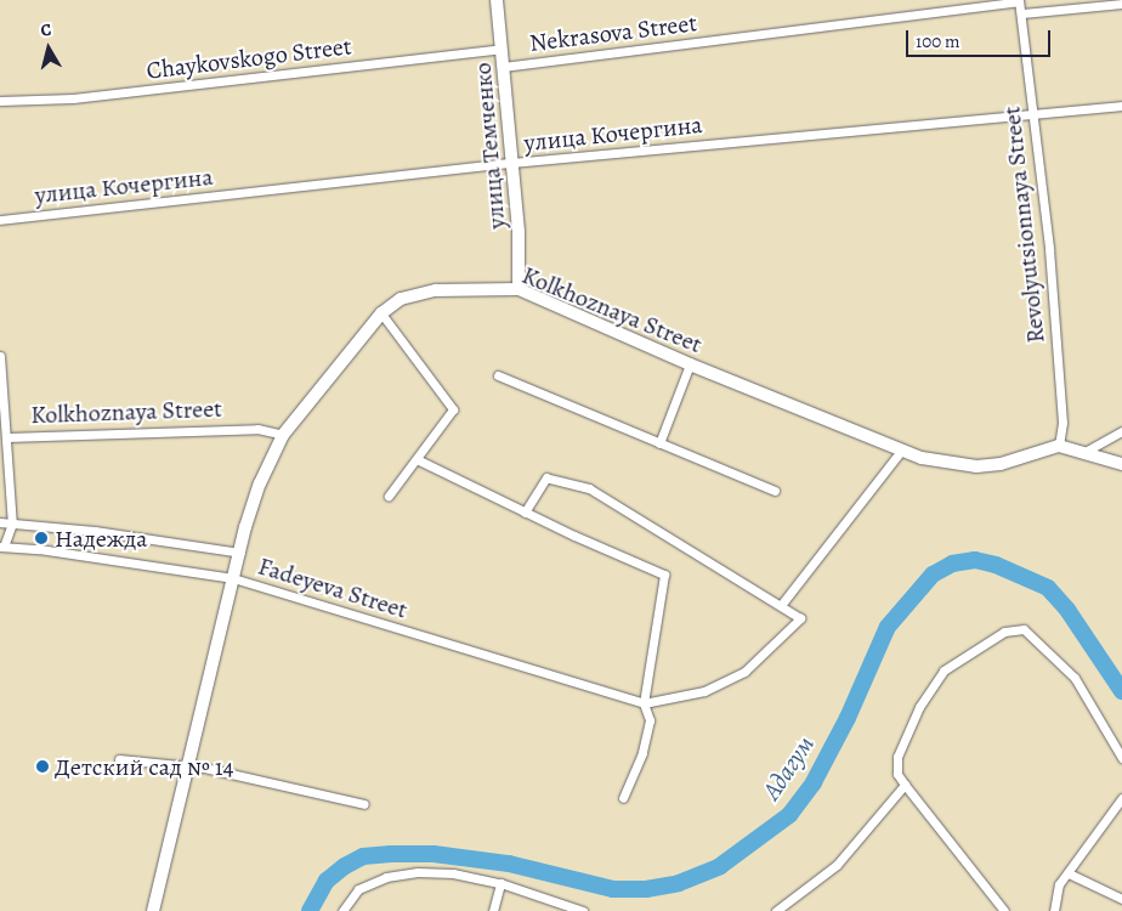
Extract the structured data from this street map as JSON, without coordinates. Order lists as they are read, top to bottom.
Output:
{
  "streets": {
    "main road": ["улица Темченко", "Kolkhoznaya Street"],
    "street": [
      "Nekrasova Street",
      "Chaykovskogo Street",
      "улица Кочергина",
      "Revolyutsionnaya Street",
      "Fadeyeva Street"
    ]
  },
  "crossings": [
    ["Nekrasova Street", "улица Темченко"],
    ["Nekrasova Street", "Revolyutsionnaya Street"],
    ["Chaykovskogo Street", "улица Темченко"],
    ["улица Кочергина", "улица Темченко"],
    ["улица Кочергина", "Revolyutsionnaya Street"],
    ["улица Темченко", "Kolkhoznaya Street"],
    ["Revolyutsionnaya Street", "Kolkhoznaya Street"],
    ["Kolkhoznaya Street", "Fadeyeva Street"]
  ],
  "water": ["Адагум"],
  "places": ["Надежда", "Детский сад № 14"],
  "scale_bar": "100 m",
  "north": "top"
}
